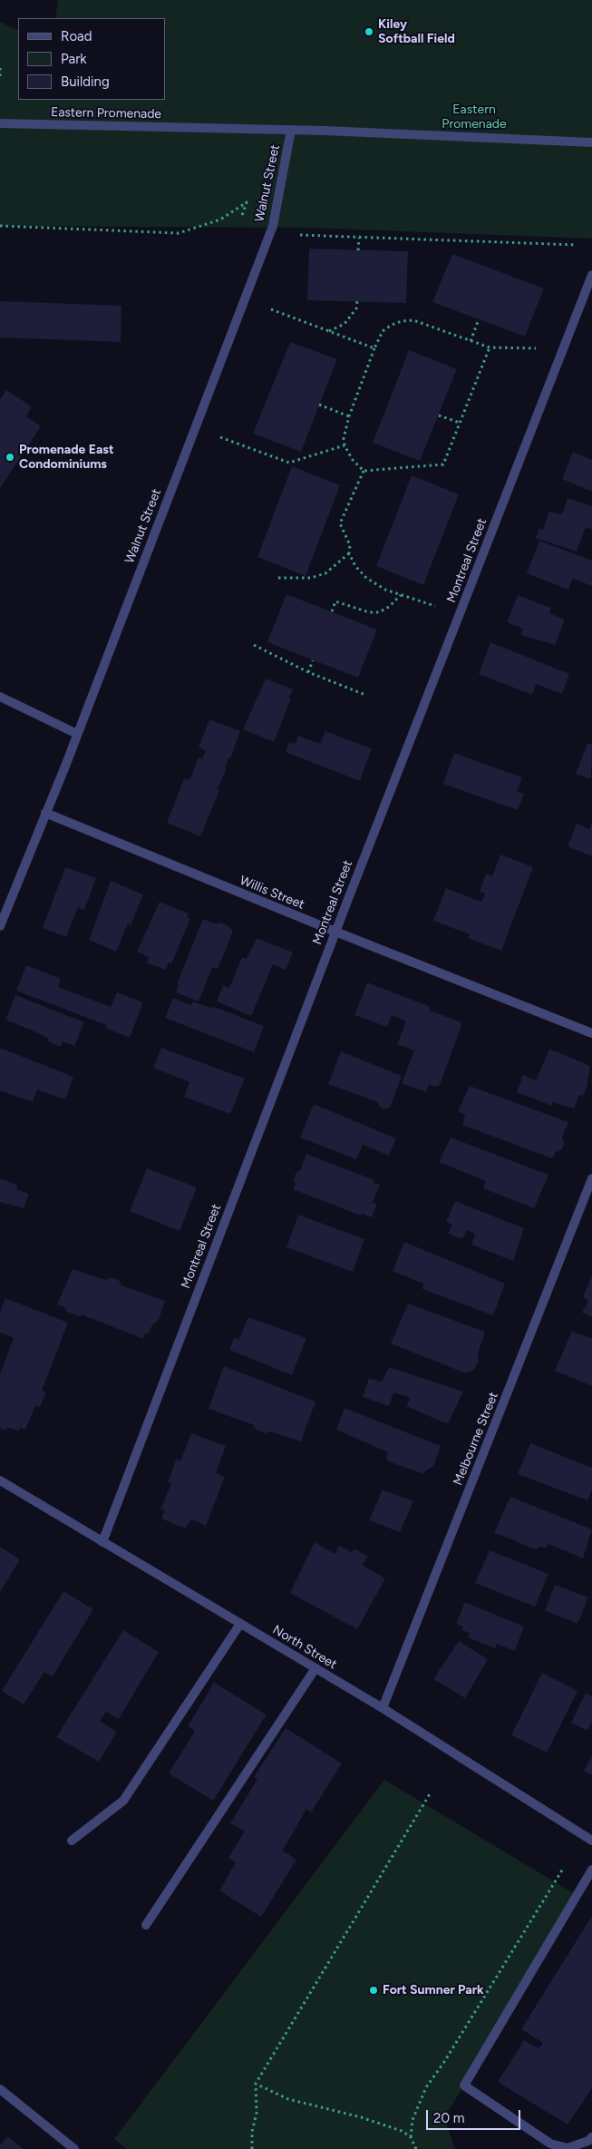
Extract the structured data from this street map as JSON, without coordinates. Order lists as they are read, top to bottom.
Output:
{
  "streets": {
    "street": [
      "Eastern Promenade",
      "Walnut Street",
      "Montreal Street",
      "Willis Street",
      "Melbourne Street",
      "North Street"
    ]
  },
  "crossings": [
    ["Eastern Promenade", "Walnut Street"],
    ["Walnut Street", "Willis Street"],
    ["Montreal Street", "Willis Street"],
    ["Montreal Street", "North Street"],
    ["Melbourne Street", "North Street"]
  ],
  "parks": ["Eastern Promenade"],
  "places": ["Kiley Softball Field", "Promenade East Condominiums", "Fort Sumner Park"],
  "legend": ["Road", "Park", "Building"],
  "scale_bar": "20 m"
}
